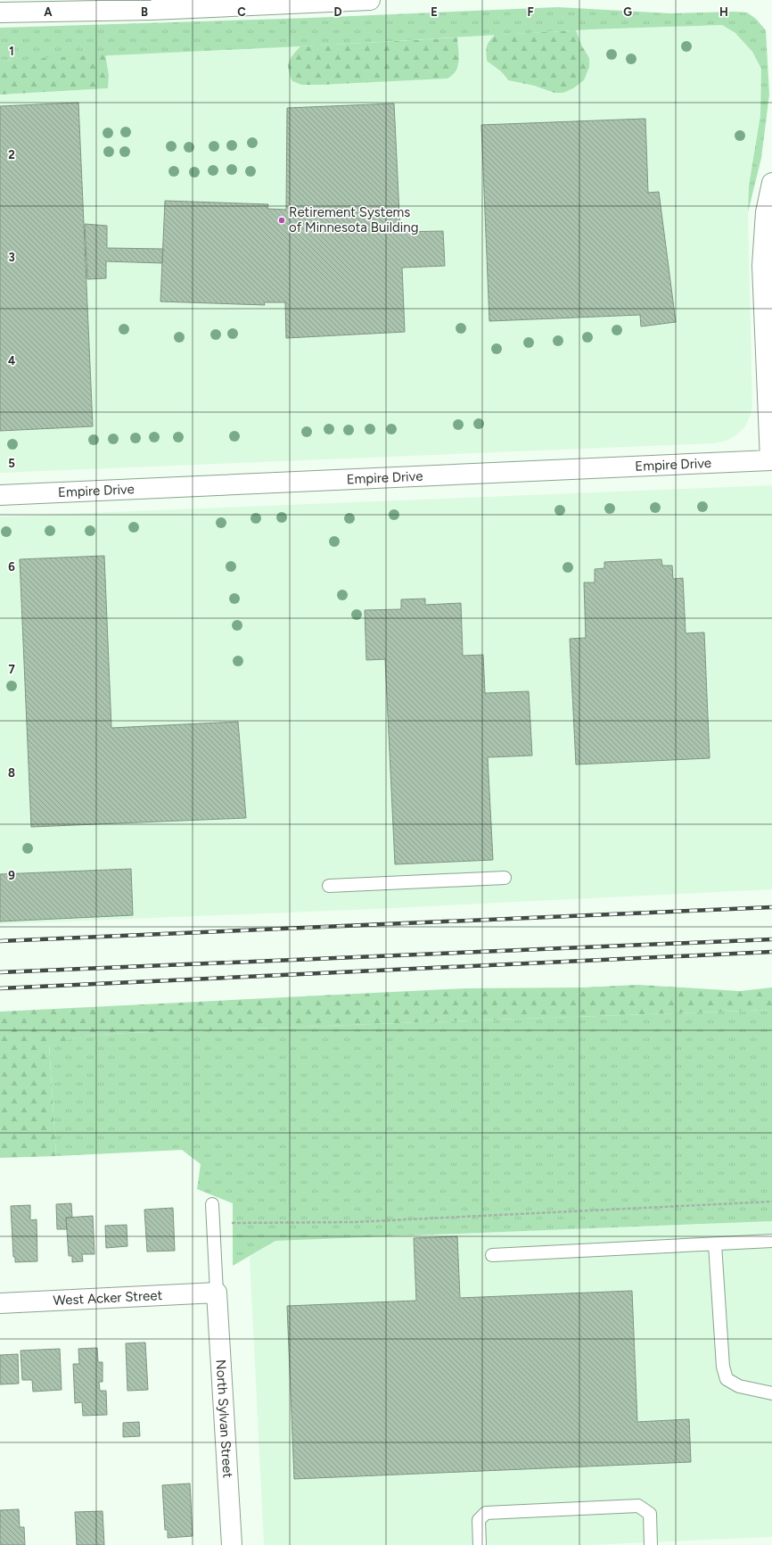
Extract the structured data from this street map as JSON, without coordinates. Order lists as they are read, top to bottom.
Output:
{
  "streets": {
    "street": ["Empire Drive", "West Acker Street", "North Sylvan Street"]
  },
  "crossings": [
    ["West Acker Street", "North Sylvan Street"]
  ],
  "places": ["Retirement Systems of Minnesota Building"],
  "grid": {
    "columns": [
      "A",
      "B",
      "C",
      "D",
      "E",
      "F",
      "G",
      "H"
    ],
    "rows": [
      "1",
      "2",
      "3",
      "4",
      "5",
      "6",
      "7",
      "8",
      "9"
    ]
  }
}
